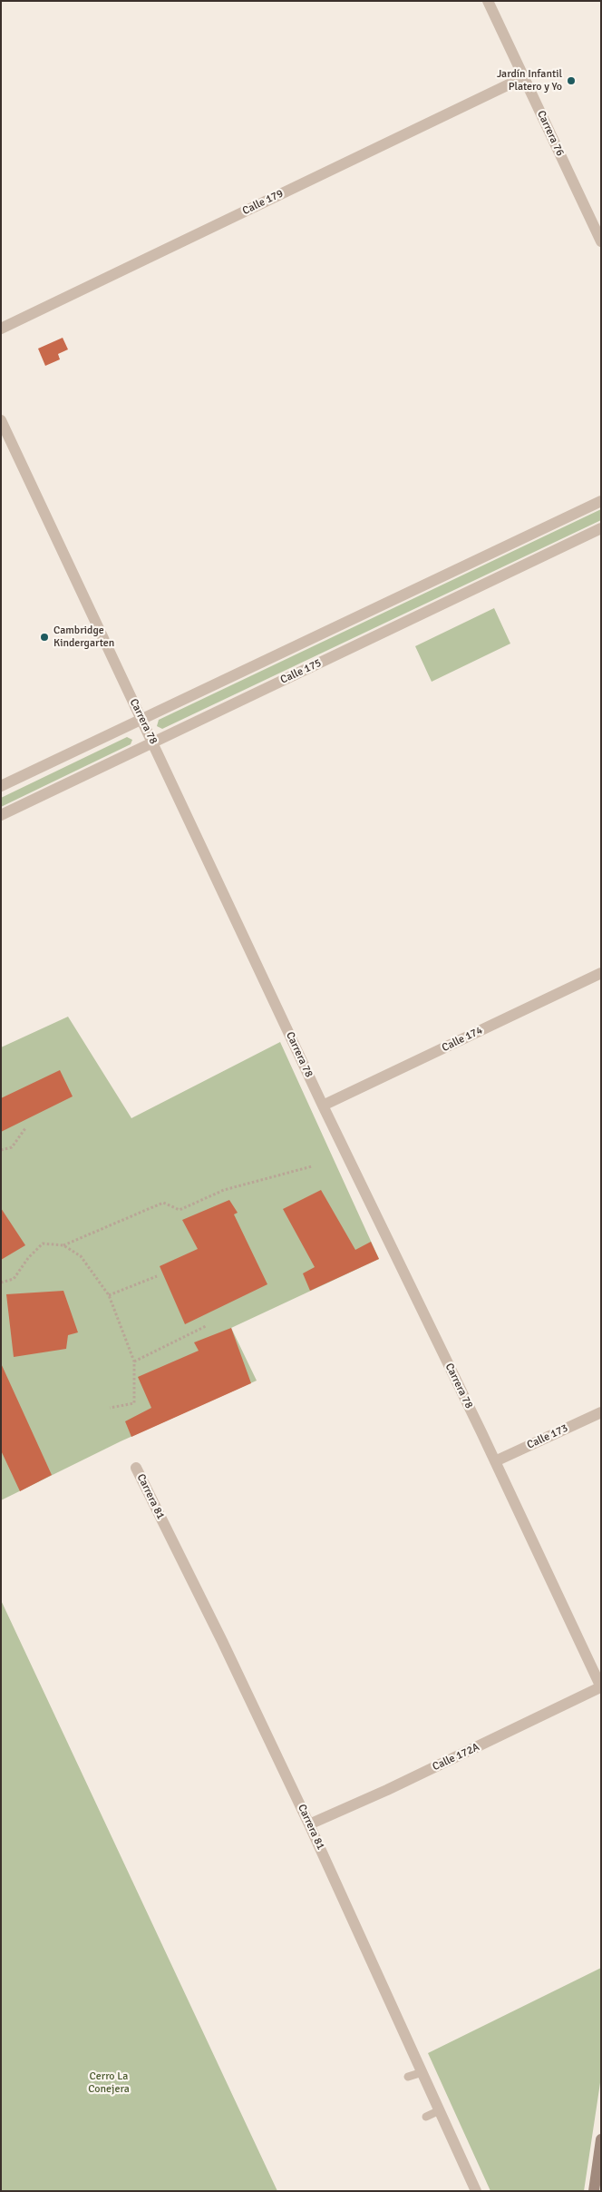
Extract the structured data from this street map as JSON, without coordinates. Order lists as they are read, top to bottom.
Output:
{
  "streets": {
    "street": [
      "Carrera 76",
      "Calle 179",
      "Calle 175",
      "Carrera 78",
      "Calle 174",
      "Calle 173",
      "Carrera 81",
      "Calle 172A"
    ]
  },
  "crossings": [
    ["Carrera 76", "Calle 179"],
    ["Calle 175", "Carrera 78"],
    ["Carrera 78", "Calle 174"],
    ["Carrera 78", "Calle 173"],
    ["Carrera 78", "Calle 172A"],
    ["Carrera 81", "Calle 172A"]
  ],
  "parks": ["Cerro La Conejera"],
  "places": ["Jardín Infantil Platero y Yo", "Cambridge Kindergarten"]
}
